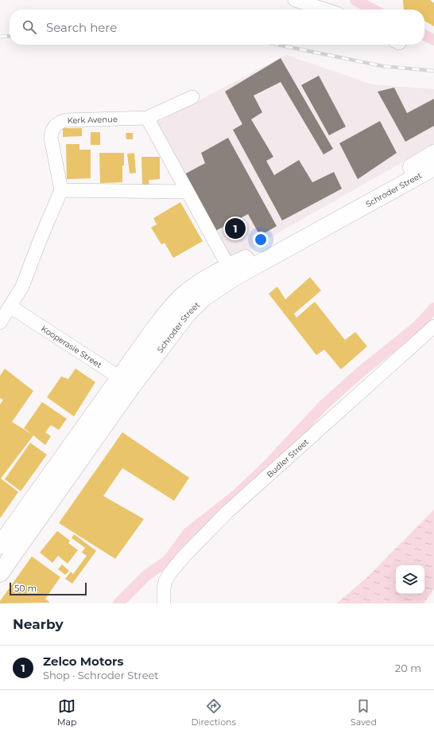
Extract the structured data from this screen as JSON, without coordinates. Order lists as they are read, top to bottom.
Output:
{
  "streets": {
    "highway": ["Schroder Street"],
    "street": ["Kerk Avenue", "Kooperasie Street", "Budler Street"]
  },
  "crossings": [
    ["Schroder Street", "Kooperasie Street"]
  ],
  "scale_bar": "50 m",
  "page": {
    "search": "Search here",
    "pins": "1",
    "scale": "50 m",
    "heading": "Nearby",
    "list": [
      {
        "mark": "1",
        "name": "Zelco Motors",
        "note": "Shop · Schroder Street",
        "value": "20 m"
      }
    ],
    "nav": ["Map", "Directions", "Saved"]
  }
}
